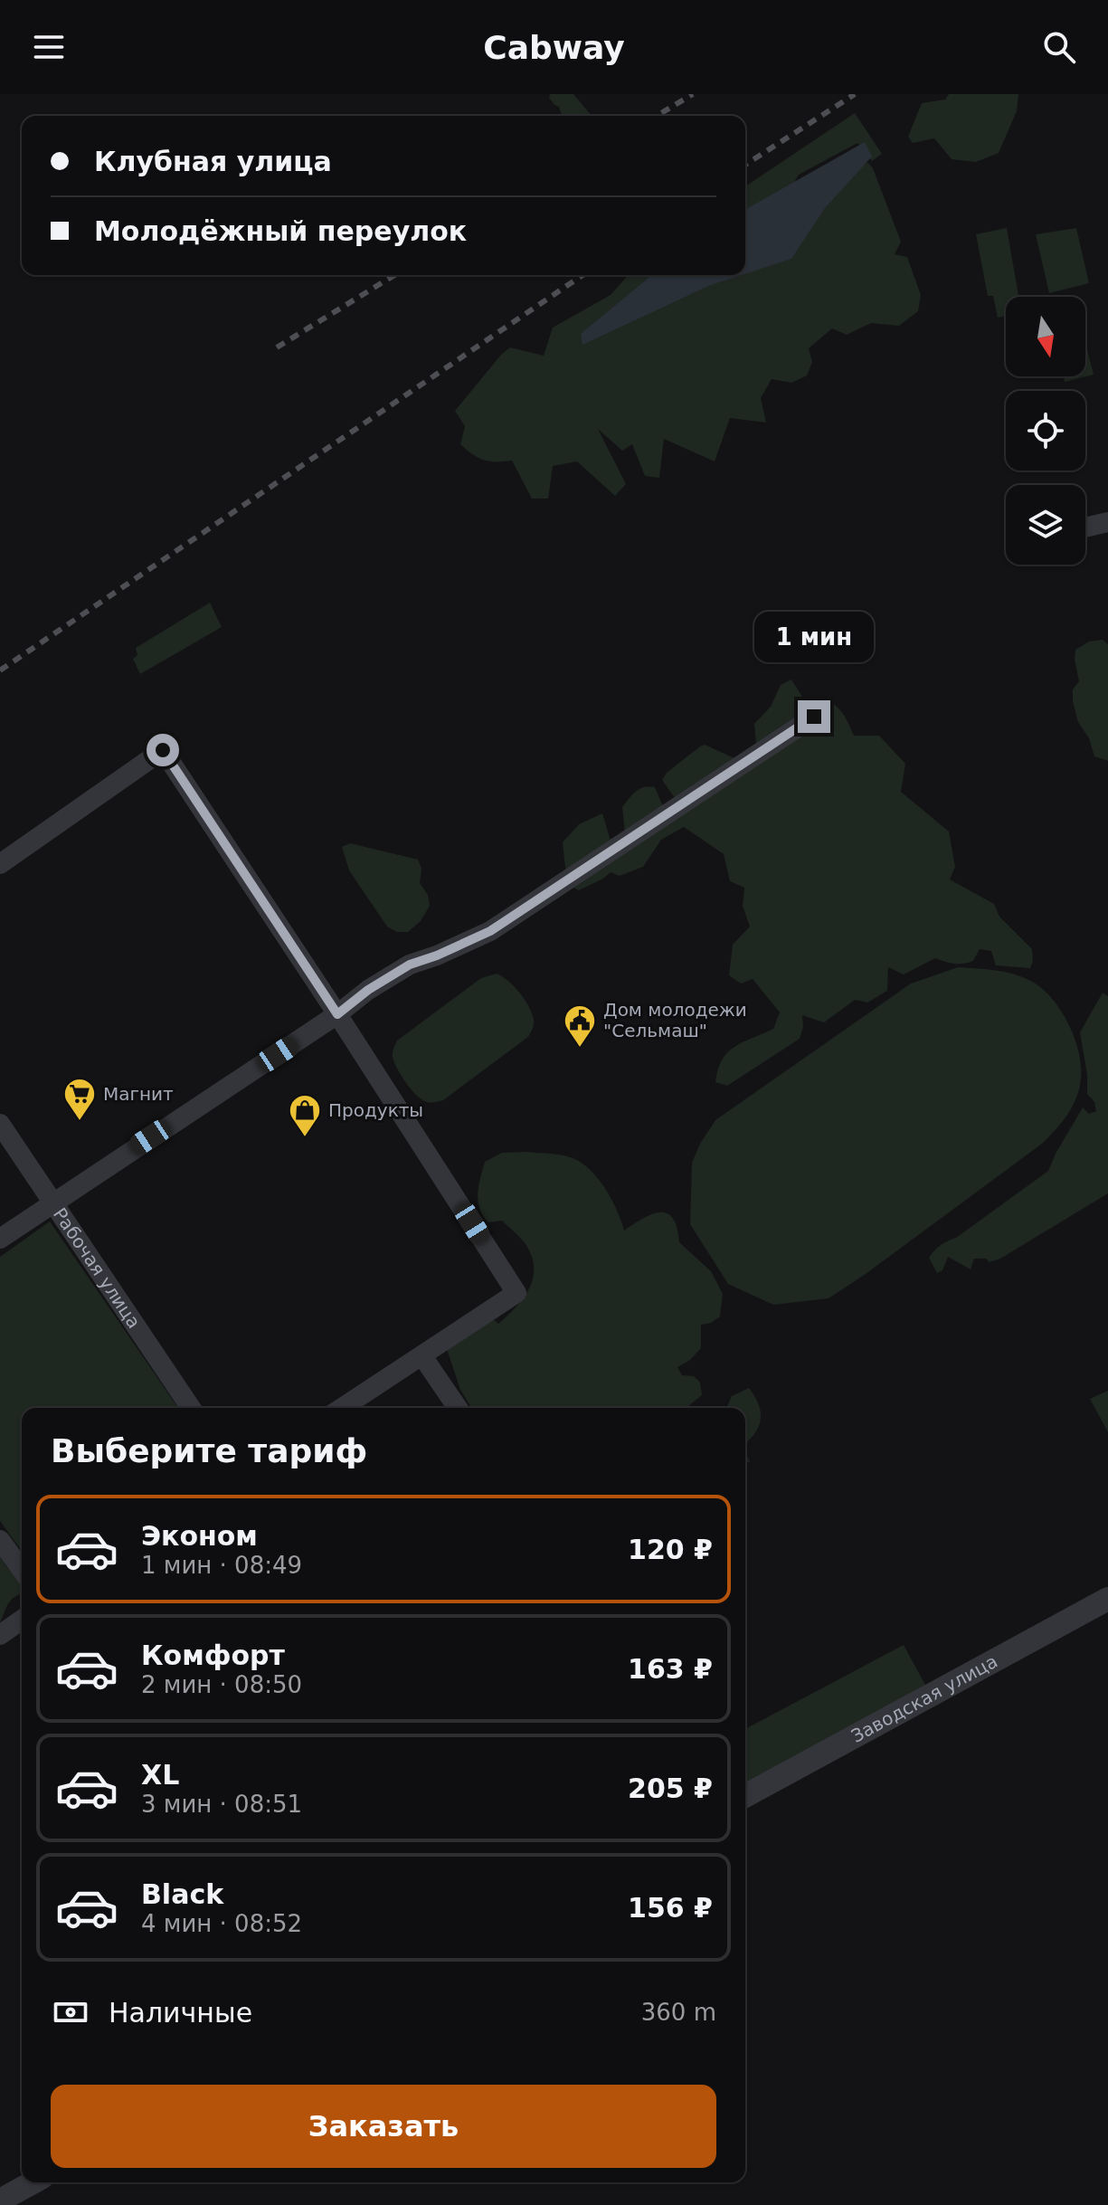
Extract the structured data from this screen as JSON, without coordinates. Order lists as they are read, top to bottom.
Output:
{
  "streets": {
    "street": ["Рабочая улица", "Заводская улица"]
  },
  "places": {
    "public building": ["Дом молодежи \"Сельмаш\""],
    "supermarket": ["Магнит"],
    "shop": ["Продукты"]
  },
  "north": "bottom",
  "page": {
    "header": "Cabway",
    "banner": ["Клубная улица", "Молодёжный переулок"],
    "bubble": "1 мин",
    "heading": "Выберите тариф",
    "list": [
      {
        "name": "Эконом",
        "note": "1 мин · 08:49",
        "value": "120 ₽"
      },
      {
        "name": "Комфорт",
        "note": "2 мин · 08:50",
        "value": "163 ₽"
      },
      {
        "name": "XL",
        "note": "3 мин · 08:51",
        "value": "205 ₽"
      },
      {
        "name": "Black",
        "note": "4 мин · 08:52",
        "value": "156 ₽"
      }
    ],
    "pay": ["Наличные", "360 m"],
    "buttons": "Заказать"
  }
}
